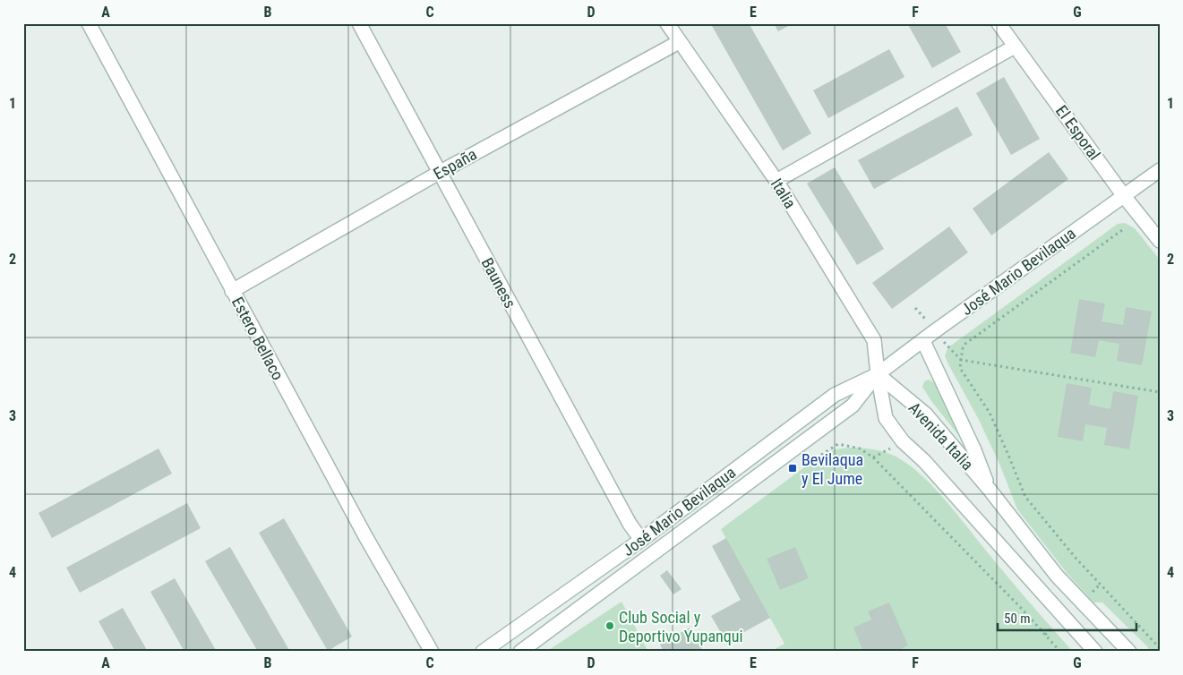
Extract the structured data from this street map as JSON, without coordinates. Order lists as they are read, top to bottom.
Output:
{
  "streets": {
    "street": [
      "El Esporal",
      "España",
      "Italia",
      "José Mario Bevilaqua",
      "Bauness",
      "Estero Bellaco",
      "Avenida Italia"
    ]
  },
  "crossings": [
    ["El Esporal", "José Mario Bevilaqua"],
    ["España", "Italia"],
    ["España", "Bauness"],
    ["España", "Estero Bellaco"],
    ["Italia", "José Mario Bevilaqua"],
    ["Italia", "Avenida Italia"],
    ["José Mario Bevilaqua", "Bauness"],
    ["José Mario Bevilaqua", "Avenida Italia"]
  ],
  "places": {
    "transit": ["Bevilaqua y El Jume"],
    "other": ["Club Social y Deportivo Yupanqui"]
  },
  "scale_bar": "50 m",
  "grid": {
    "columns": [
      "A",
      "B",
      "C",
      "D",
      "E",
      "F",
      "G"
    ],
    "rows": [
      "1",
      "2",
      "3",
      "4"
    ]
  }
}
